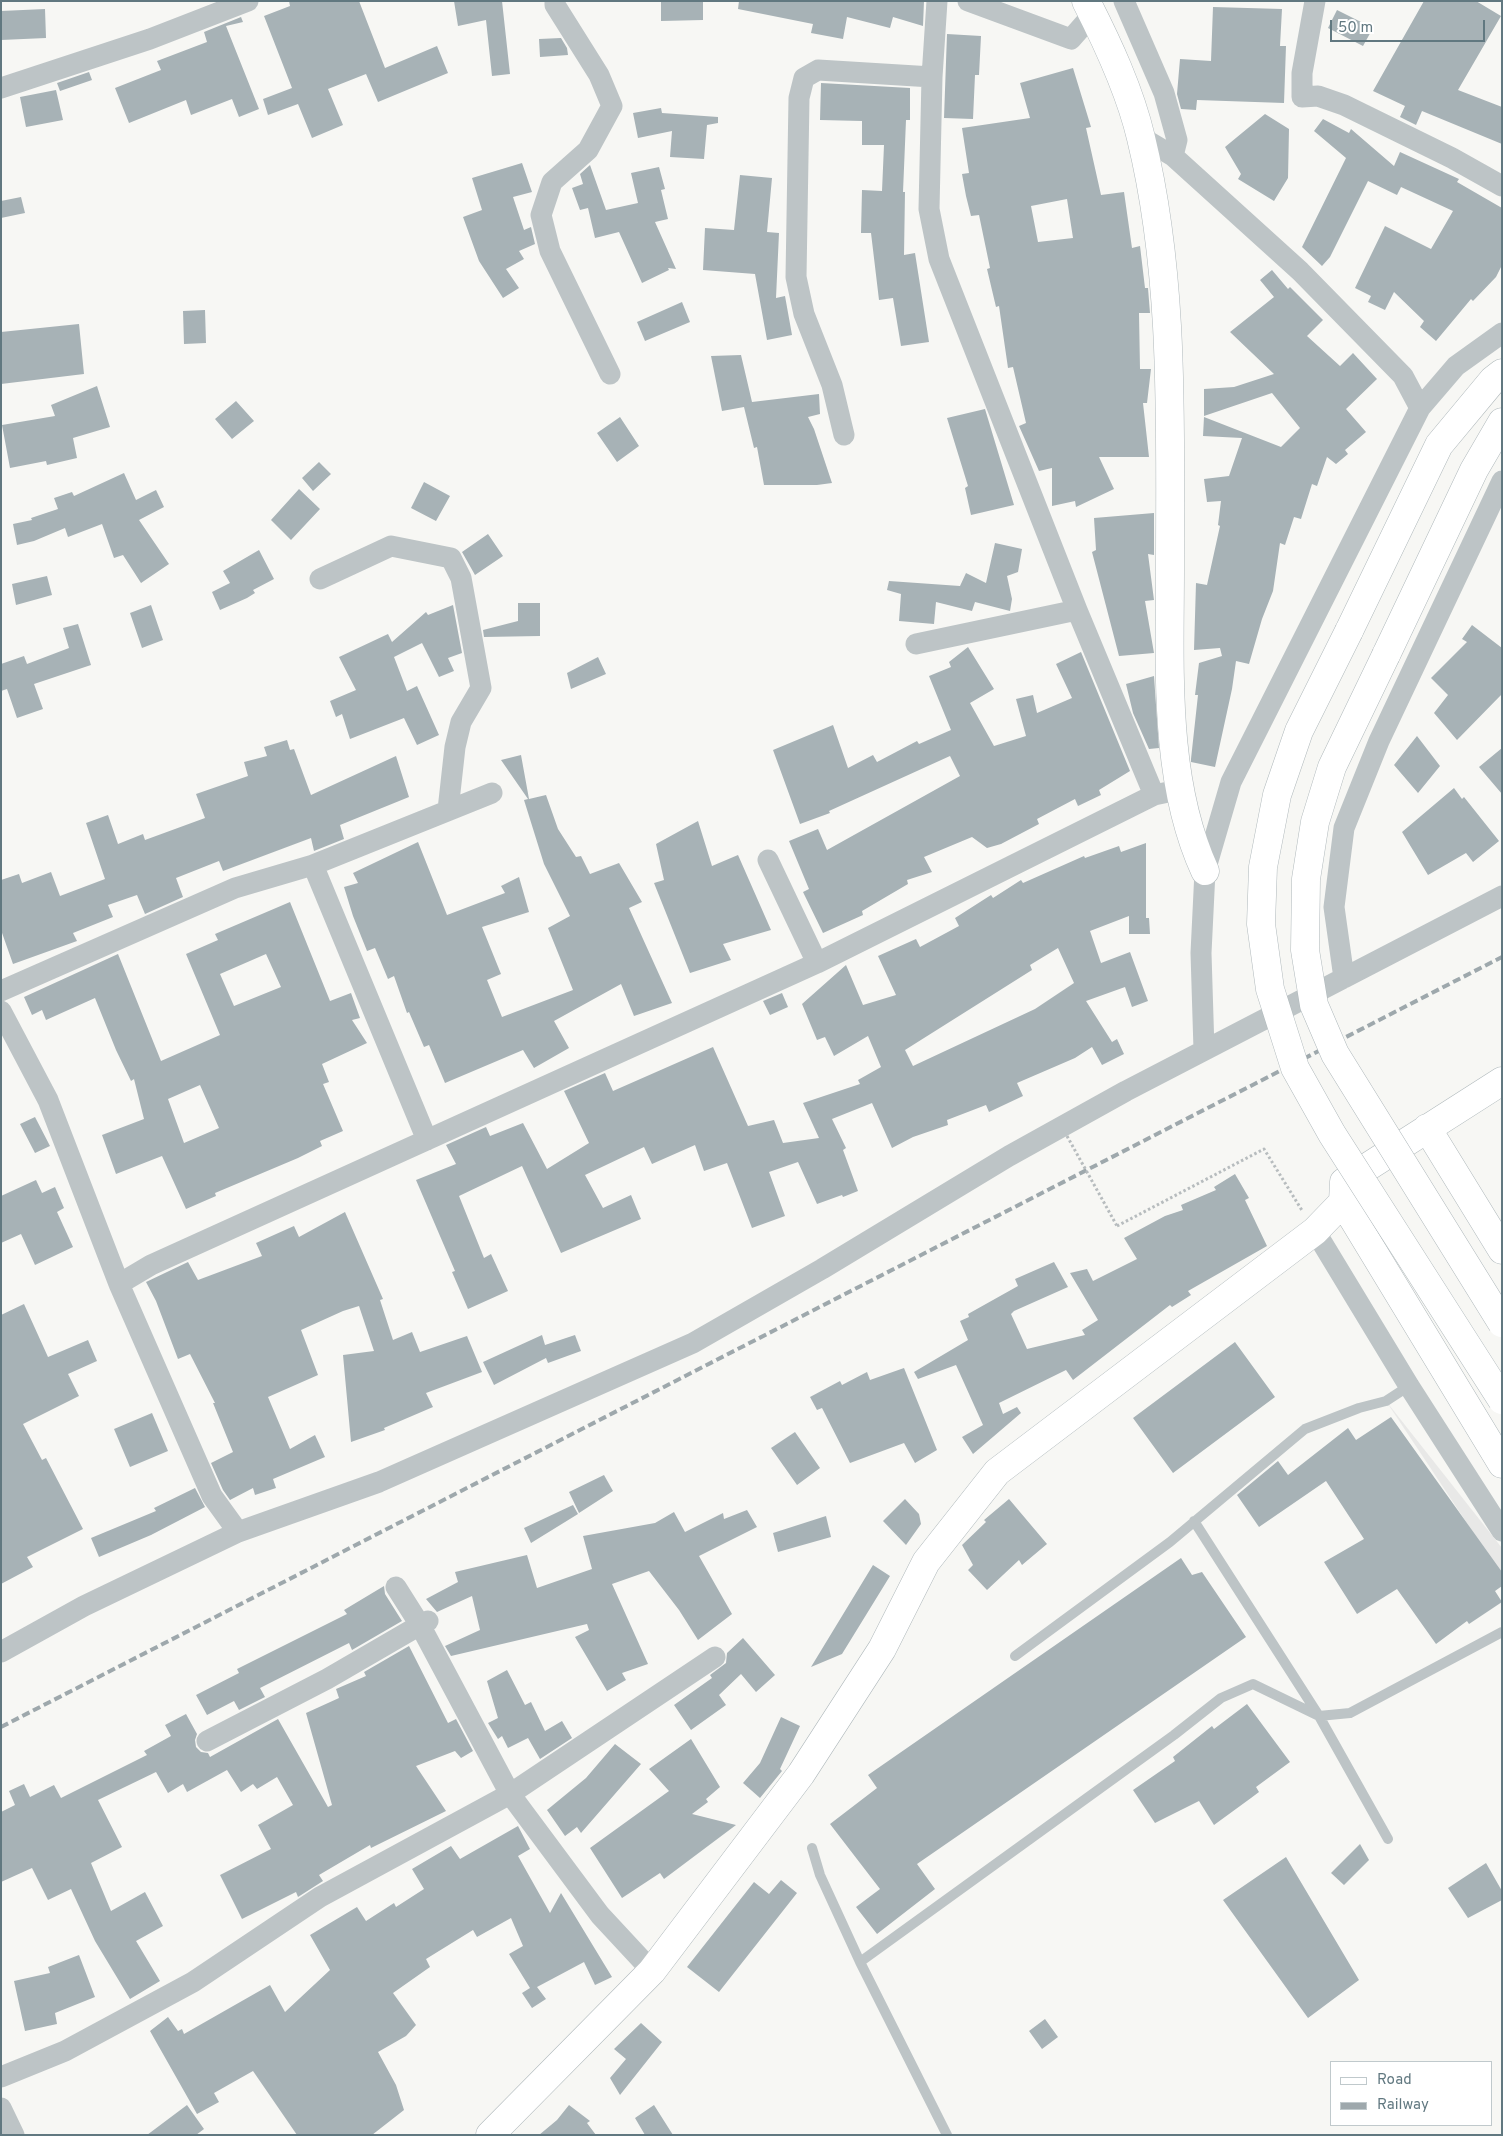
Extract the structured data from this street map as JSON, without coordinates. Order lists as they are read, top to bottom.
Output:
{
  "legend": ["Road", "Railway"],
  "scale_bar": "50 m"
}
